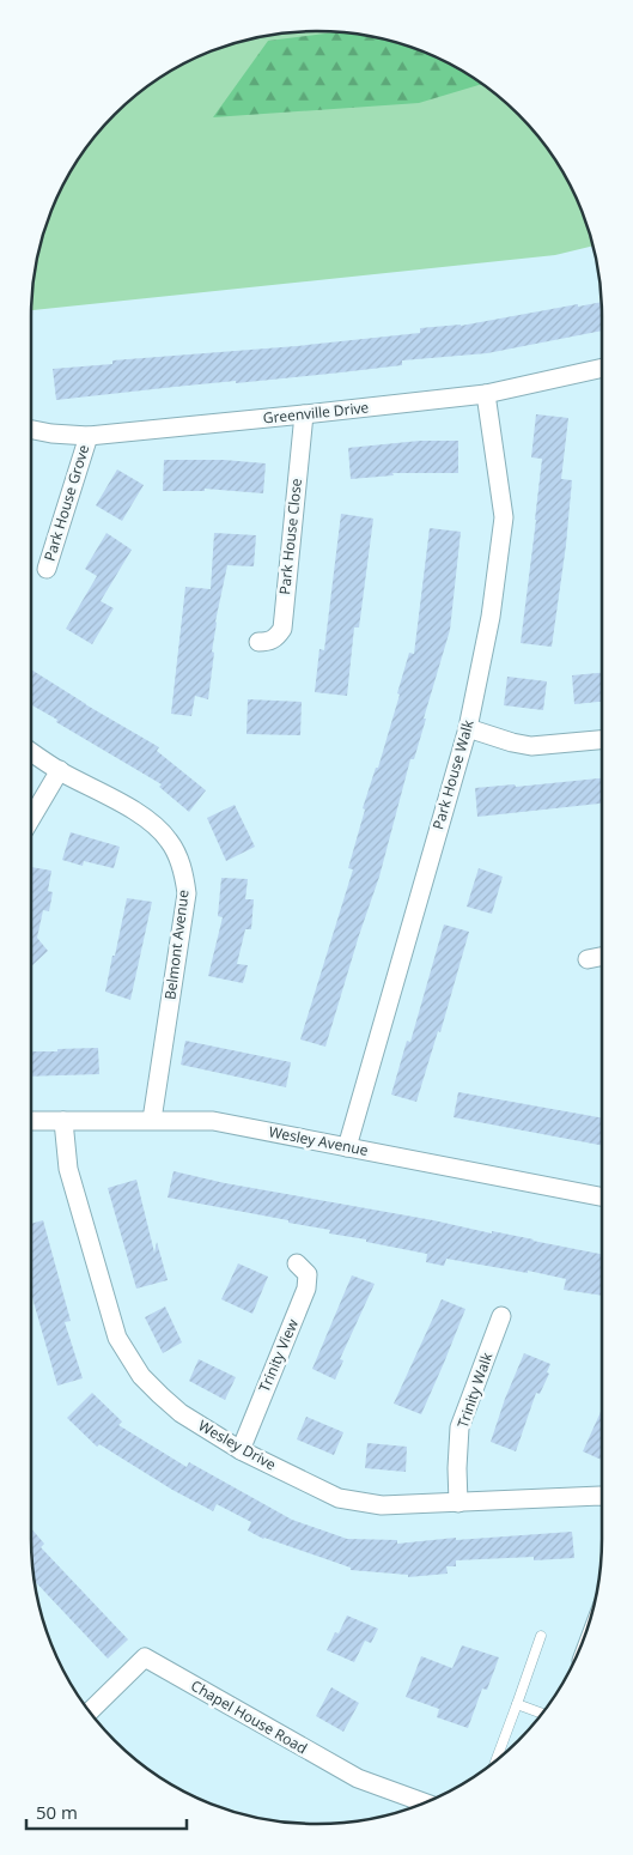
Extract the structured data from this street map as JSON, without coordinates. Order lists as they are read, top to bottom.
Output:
{
  "streets": {
    "street": [
      "Greenville Drive",
      "Park House Grove",
      "Park House Close",
      "Park House Walk",
      "Belmont Avenue",
      "Wesley Avenue",
      "Trinity View",
      "Trinity Walk",
      "Wesley Drive",
      "Chapel House Road"
    ]
  },
  "crossings": [
    ["Greenville Drive", "Park House Grove"],
    ["Greenville Drive", "Park House Close"],
    ["Greenville Drive", "Park House Walk"],
    ["Park House Walk", "Wesley Avenue"],
    ["Belmont Avenue", "Wesley Avenue"],
    ["Wesley Avenue", "Wesley Drive"],
    ["Trinity View", "Wesley Drive"],
    ["Trinity Walk", "Wesley Drive"]
  ],
  "scale_bar": "50 m"
}
